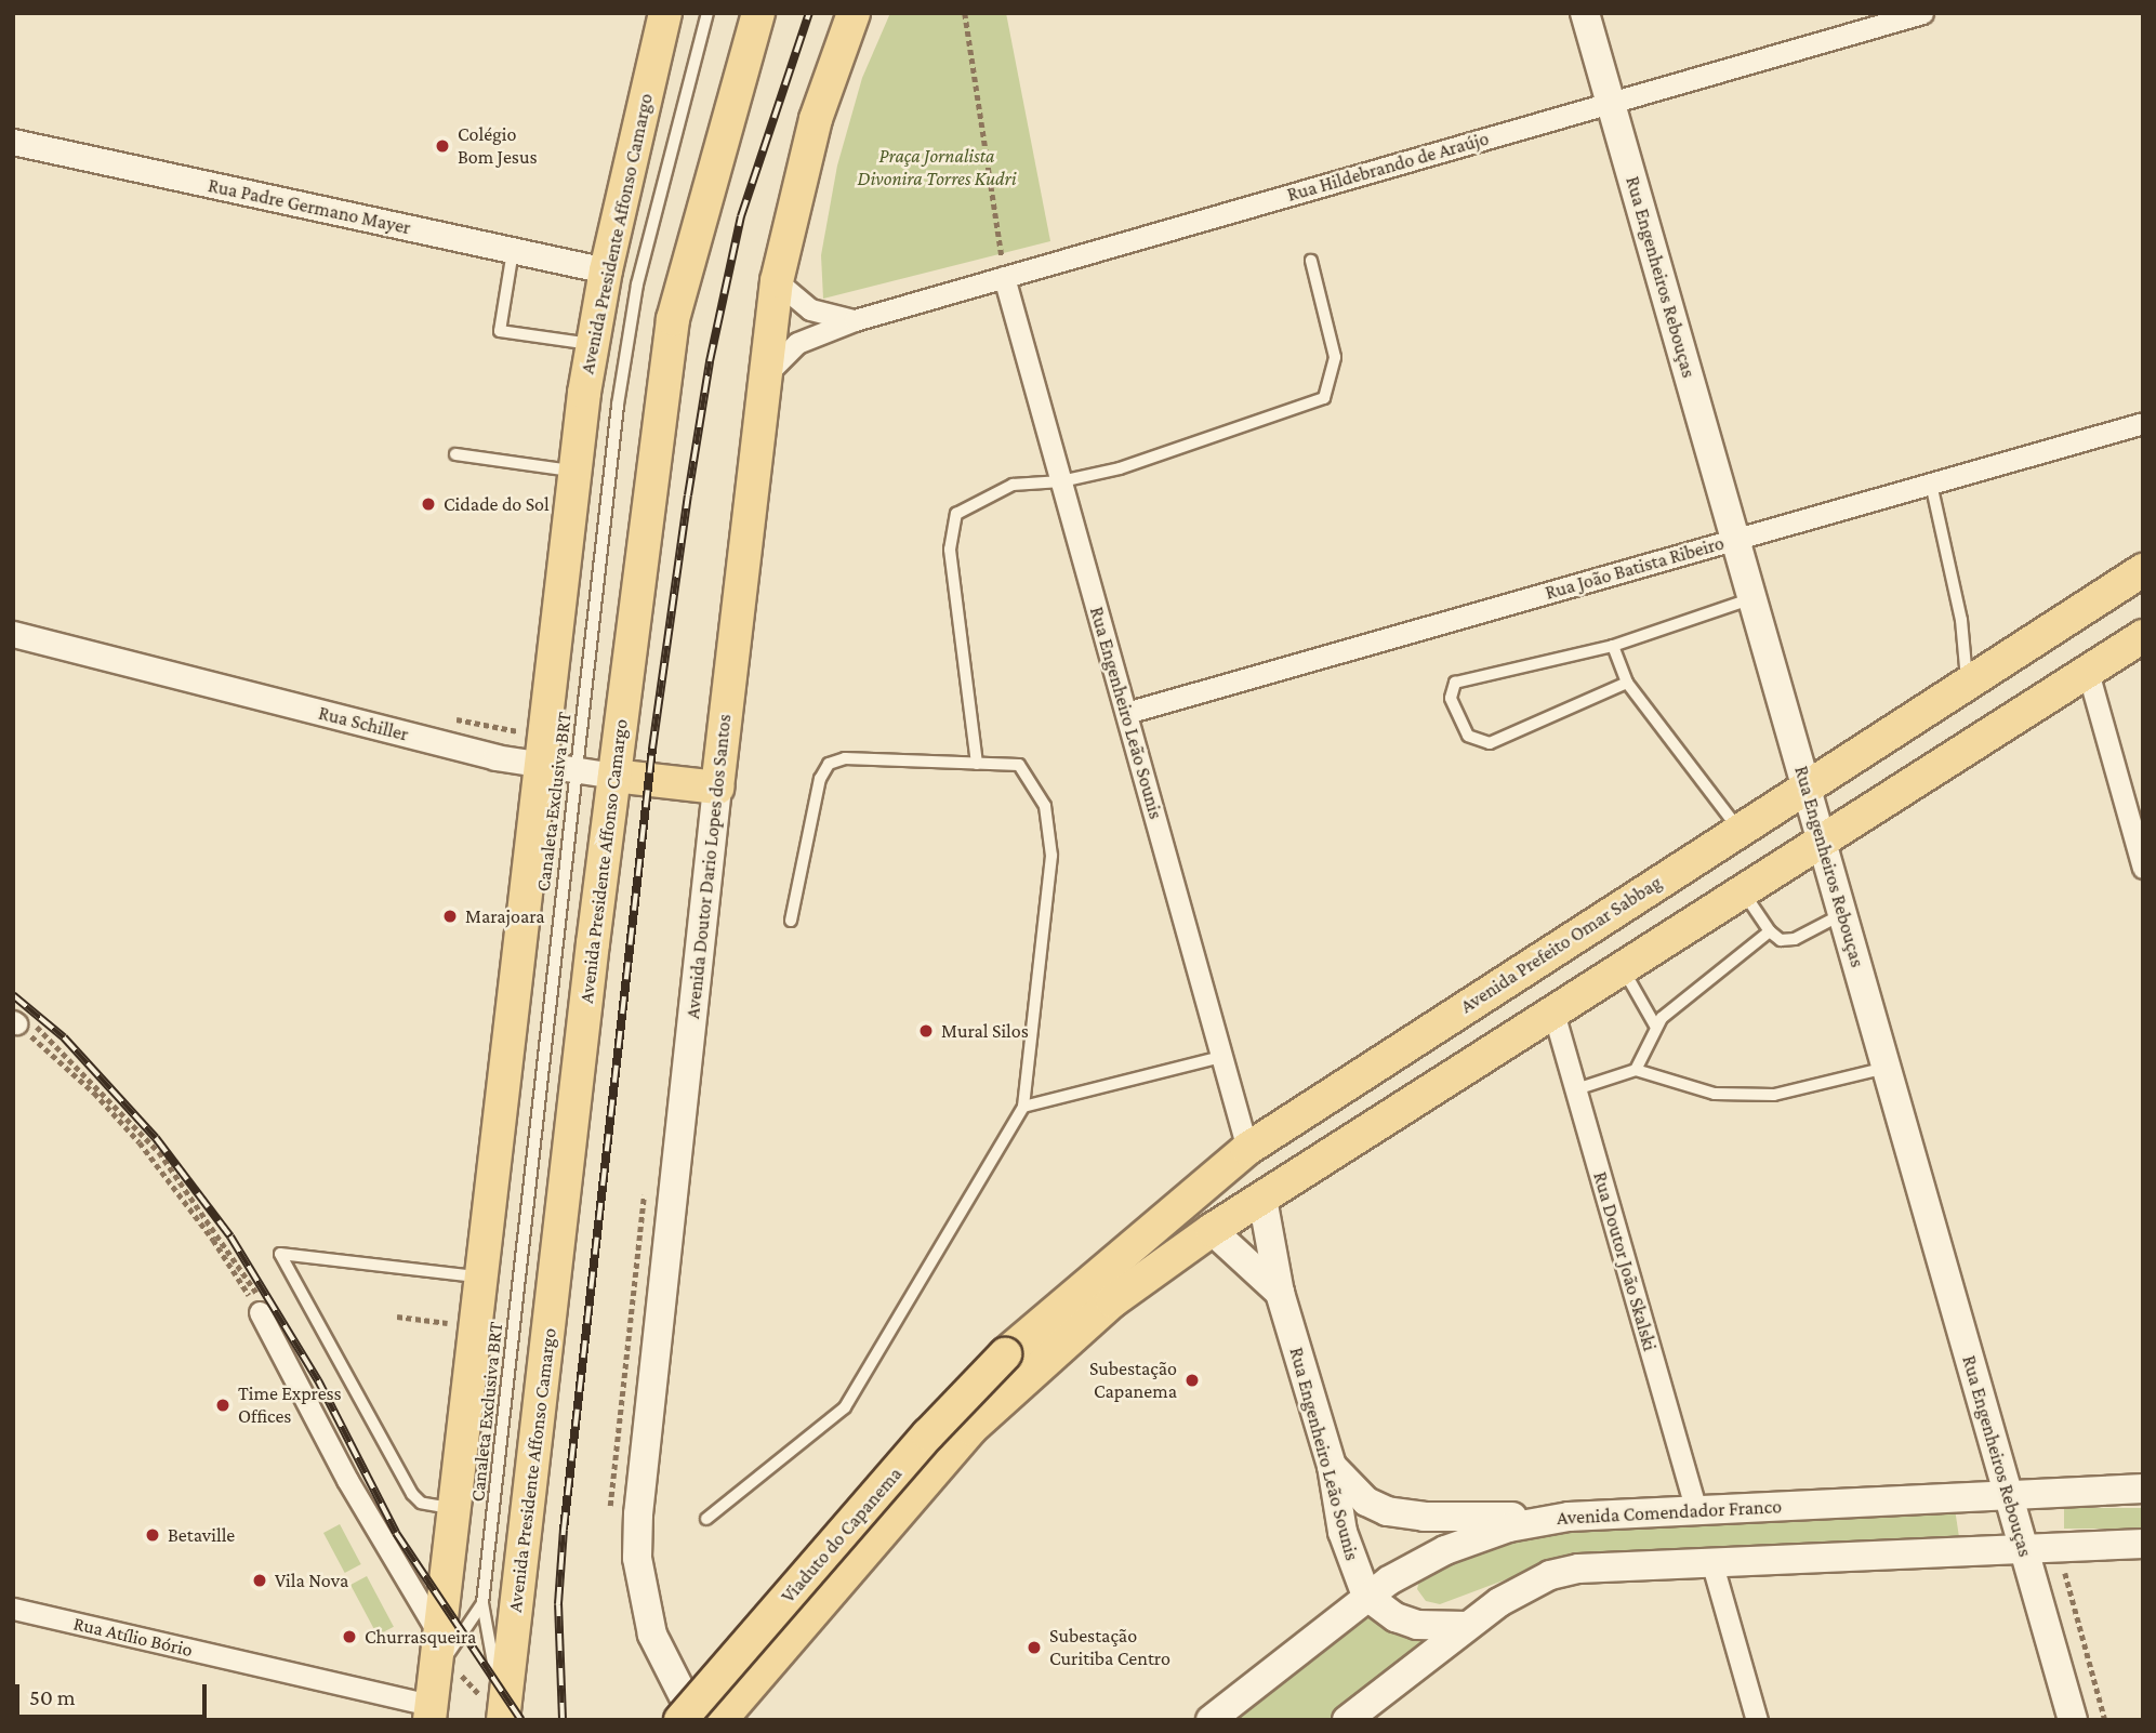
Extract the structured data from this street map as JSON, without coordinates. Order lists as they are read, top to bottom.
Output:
{
  "streets": {
    "main road": [
      "Avenida Presidente Affonso Camargo",
      "Rua Engenheiros Rebouças",
      "Rua Engenheiro Leão Sounis",
      "Rua Schiller",
      "Avenida Doutor Dario Lopes dos Santos",
      "Avenida Prefeito Omar Sabbag",
      "Avenida Comendador Franco",
      "Viaduto do Capanema"
    ],
    "street": [
      "Rua Hildebrando de Araújo",
      "Rua Padre Germano Mayer",
      "Rua João Batista Ribeiro",
      "Rua Doutor João Skalski",
      "Rua Atílio Bório"
    ],
    "lane": ["Canaleta Exclusiva BRT"]
  },
  "crossings": [
    ["Rua Hildebrando de Araújo", "Rua Engenheiros Rebouças"],
    ["Rua Hildebrando de Araújo", "Rua Engenheiro Leão Sounis"],
    ["Rua Hildebrando de Araújo", "Avenida Doutor Dario Lopes dos Santos"],
    ["Rua Padre Germano Mayer", "Avenida Presidente Affonso Camargo"],
    ["Avenida Presidente Affonso Camargo", "Rua Schiller"],
    ["Avenida Presidente Affonso Camargo", "Canaleta Exclusiva BRT"],
    ["Avenida Presidente Affonso Camargo", "Rua Atílio Bório"],
    ["Rua Engenheiros Rebouças", "Rua João Batista Ribeiro"],
    ["Rua Engenheiros Rebouças", "Avenida Prefeito Omar Sabbag"],
    ["Rua Engenheiros Rebouças", "Avenida Comendador Franco"],
    ["Rua João Batista Ribeiro", "Rua Engenheiro Leão Sounis"],
    ["Rua Engenheiro Leão Sounis", "Avenida Prefeito Omar Sabbag"],
    ["Rua Engenheiro Leão Sounis", "Avenida Comendador Franco"],
    ["Rua Schiller", "Canaleta Exclusiva BRT"],
    ["Rua Schiller", "Avenida Doutor Dario Lopes dos Santos"],
    ["Avenida Prefeito Omar Sabbag", "Viaduto do Capanema"],
    ["Rua Doutor João Skalski", "Avenida Comendador Franco"]
  ],
  "parks": ["Praça Jornalista Divonira Torres Kudri"],
  "places": [
    "Colégio Bom Jesus",
    "Cidade do Sol",
    "Marajoara",
    "Mural Silos",
    "Subestação Capanema",
    "Time Express Offices",
    "Betaville",
    "Vila Nova",
    "Churrasqueira",
    "Subestação Curitiba Centro"
  ],
  "scale_bar": "50 m"
}
